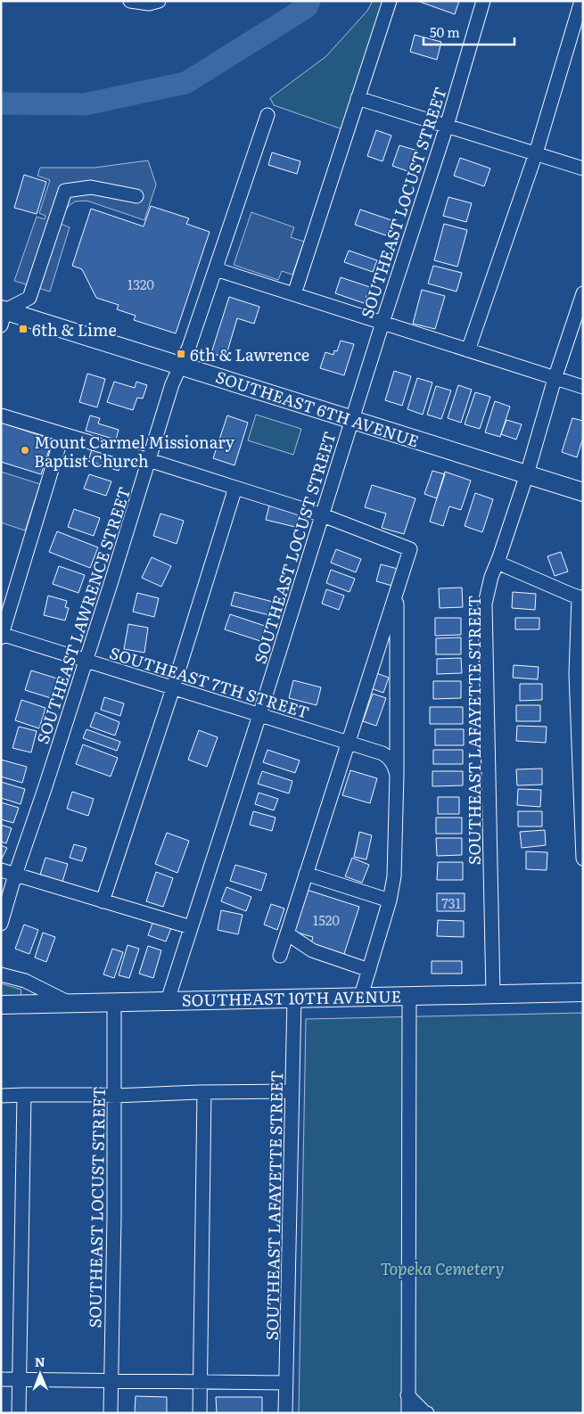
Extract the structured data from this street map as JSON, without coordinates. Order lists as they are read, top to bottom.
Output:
{
  "streets": {
    "main road": ["SOUTHEAST 6TH AVENUE", "SOUTHEAST 10TH AVENUE"],
    "street": [
      "SOUTHEAST LOCUST STREET",
      "SOUTHEAST LAWRENCE STREET",
      "SOUTHEAST 7TH STREET",
      "SOUTHEAST LAFAYETTE STREET"
    ]
  },
  "crossings": [
    ["SOUTHEAST LOCUST STREET", "SOUTHEAST 6TH AVENUE"],
    ["SOUTHEAST LOCUST STREET", "SOUTHEAST 7TH STREET"],
    ["SOUTHEAST LOCUST STREET", "SOUTHEAST 10TH AVENUE"],
    ["SOUTHEAST 6TH AVENUE", "SOUTHEAST LAWRENCE STREET"],
    ["SOUTHEAST 6TH AVENUE", "SOUTHEAST LAFAYETTE STREET"],
    ["SOUTHEAST LAWRENCE STREET", "SOUTHEAST 7TH STREET"],
    ["SOUTHEAST LAFAYETTE STREET", "SOUTHEAST 10TH AVENUE"]
  ],
  "parks": ["Topeka Cemetery"],
  "places": {
    "transit": ["6th & Lime", "6th & Lawrence"],
    "other": ["Mount Carmel Missionary Baptist Church"]
  },
  "house_numbers": ["1320", "731", "1520"],
  "scale_bar": "50 m",
  "north": "top"
}
